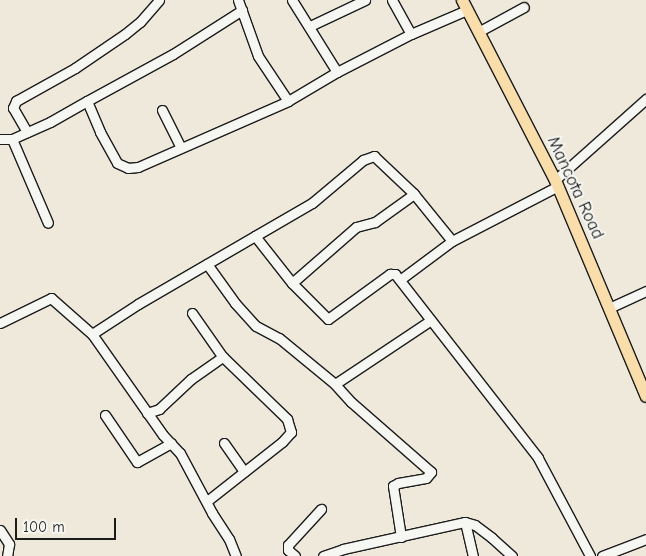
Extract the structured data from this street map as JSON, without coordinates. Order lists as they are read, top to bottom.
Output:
{
  "streets": {
    "main road": ["Mancota Road"]
  },
  "scale_bar": "100 m"
}
